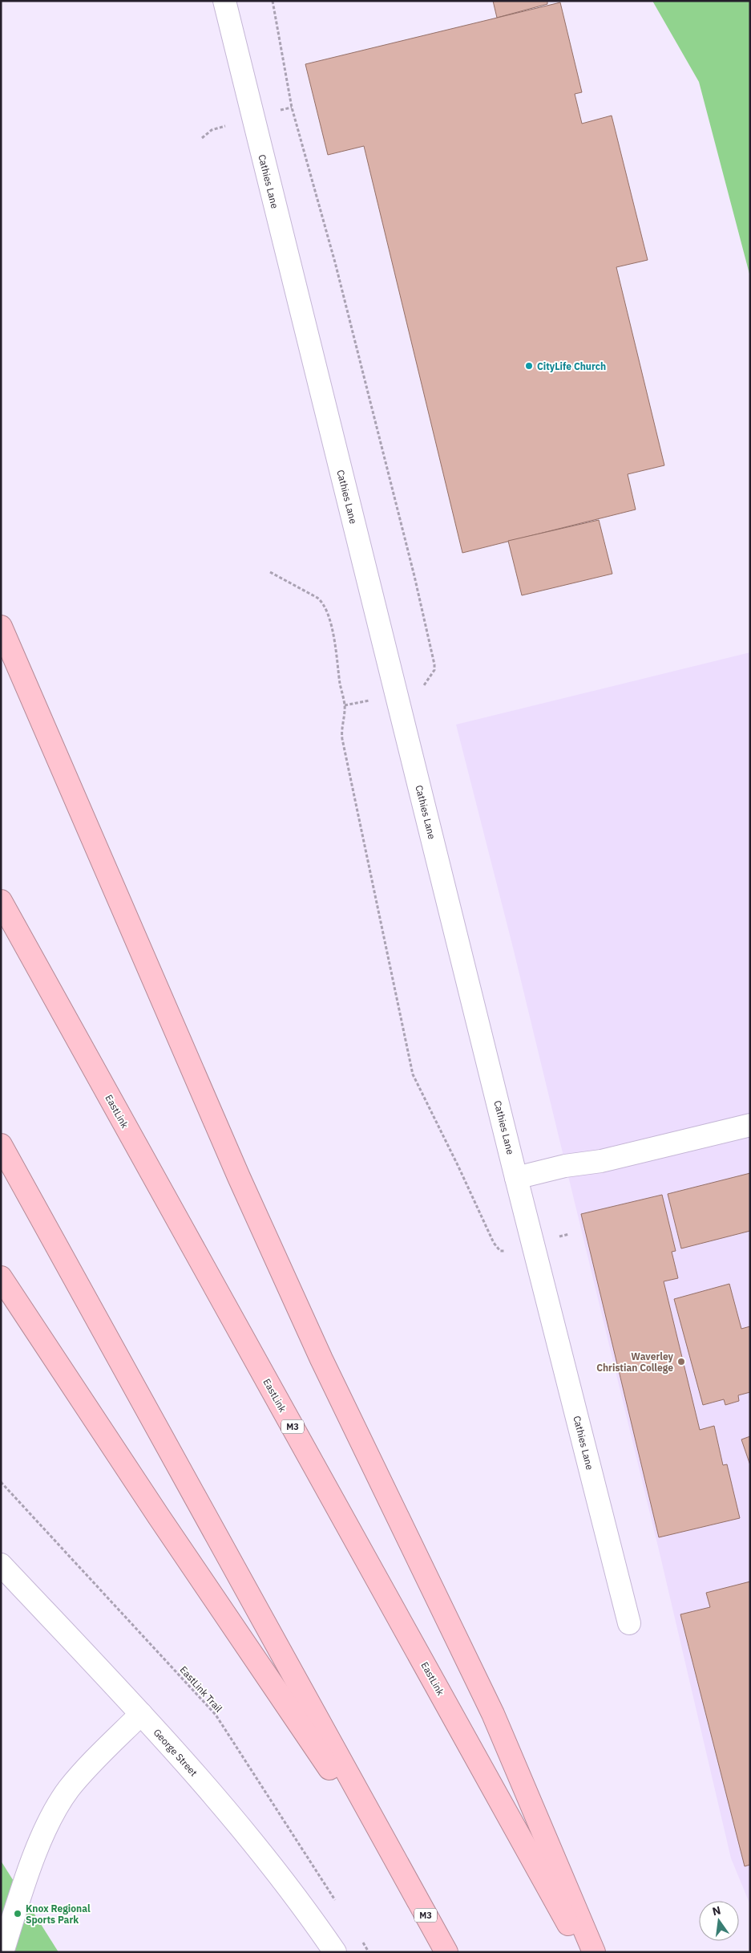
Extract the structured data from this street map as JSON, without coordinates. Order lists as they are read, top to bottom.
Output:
{
  "streets": {
    "highway": ["EastLink", "M3"],
    "street": ["Cathies Lane", "George Street"],
    "path": ["EastLink Trail"]
  },
  "places": ["CityLife Church", "Waverley Christian College", "Knox Regional Sports Park"],
  "north": "top"
}
